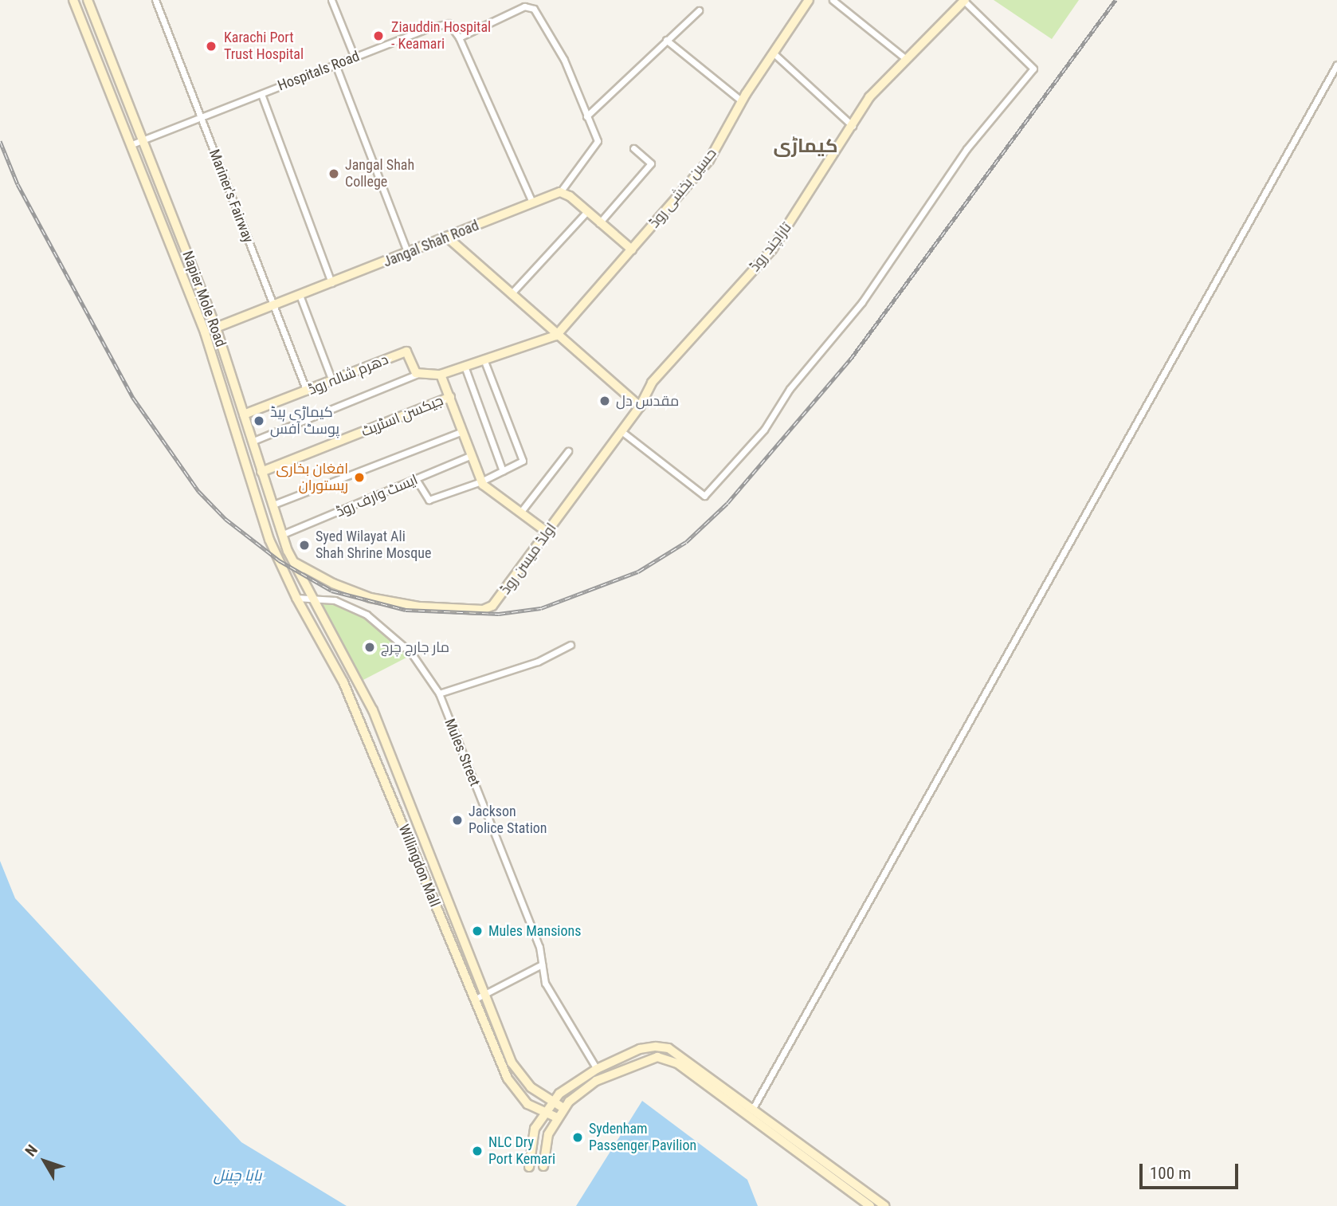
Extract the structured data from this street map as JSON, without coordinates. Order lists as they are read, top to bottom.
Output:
{
  "streets": {
    "main road": [
      "حسین بخشی روڈ",
      "Jangal Shah Road",
      "تاراچند روڈ",
      "Napier Mole Road",
      "دھرم شالہ روڈ",
      "جیکسن اسٹریٹ",
      "اولڈ میسن روڈ",
      "Willingdon Mall"
    ],
    "street": [
      "Hospitals Road",
      "Mariner's Fairway",
      "ایسٹ وارف روڈ",
      "Mules Street"
    ]
  },
  "crossings": [
    ["Hospitals Road", "Mariner's Fairway"],
    ["Hospitals Road", "Napier Mole Road"],
    ["Mariner's Fairway", "Jangal Shah Road"],
    ["Mariner's Fairway", "دھرم شالہ روڈ"],
    ["Jangal Shah Road", "Napier Mole Road"],
    ["تاراچند روڈ", "اولڈ میسن روڈ"],
    ["Napier Mole Road", "دھرم شالہ روڈ"],
    ["Napier Mole Road", "جیکسن اسٹریٹ"],
    ["Napier Mole Road", "ایسٹ وارف روڈ"],
    ["Napier Mole Road", "اولڈ میسن روڈ"],
    ["Napier Mole Road", "Mules Street"],
    ["Napier Mole Road", "Willingdon Mall"],
    ["Mules Street", "Willingdon Mall"]
  ],
  "districts": ["کیماڑی"],
  "water": ["بابا چینل"],
  "places": [
    "Ziauddin Hospital - Keamari",
    "Karachi Port Trust Hospital",
    "Jangal Shah College",
    "مقدس دل",
    "کیماڑی ہیڈ پوسٹ آفس",
    "افغان بخاری ریستوران",
    "Syed Wilayat Ali Shah Shrine Mosque",
    "مار جارج چرچ",
    "Jackson Police Station",
    "Mules Mansions",
    "Sydenham Passenger Pavilion",
    "NLC Dry Port Kemari"
  ],
  "scale_bar": "100 m",
  "north": "top left"
}
